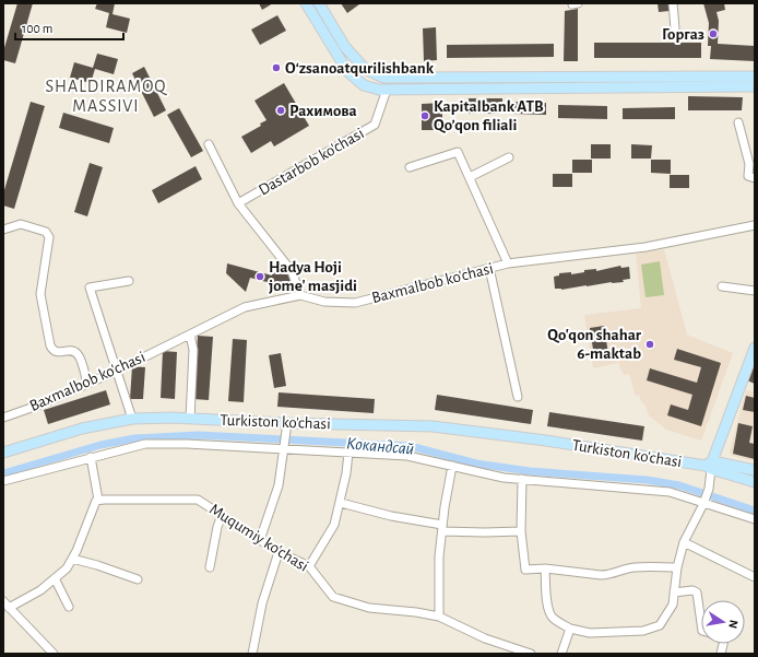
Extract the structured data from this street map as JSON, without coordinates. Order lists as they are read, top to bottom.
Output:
{
  "streets": {
    "main road": ["Turkiston ko'chasi"],
    "street": ["Dastarbob ko'chasi", "Baxmalbob ko'chasi", "Muqumiy ko'chasi"]
  },
  "districts": ["SHALDIRAMOQ MASSIVI"],
  "water": ["Кокандсай"],
  "places": [
    "Горгаз",
    "Oʻzsanoatqurilishbank",
    "Рахимова",
    "Kapitalbank ATB Qo’qon filiali",
    "Hadya Hoji jome' masjidi",
    "Qo'qon shahar 6-maktab"
  ],
  "scale_bar": "100 m",
  "north": "right"
}
